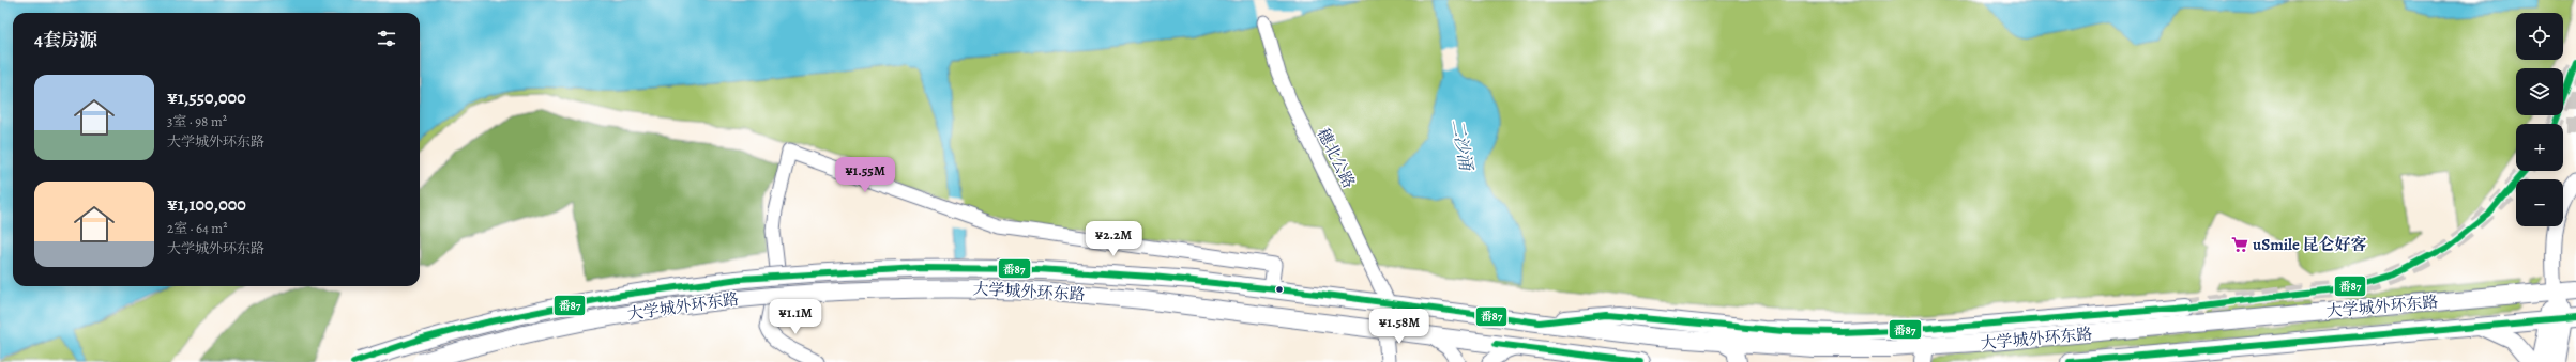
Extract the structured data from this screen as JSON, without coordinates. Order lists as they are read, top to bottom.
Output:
{
  "streets": {
    "main road": ["大学城外环东路"],
    "street": ["穗北公路"]
  },
  "crossings": [
    ["穗北公路", "大学城外环东路"]
  ],
  "water": ["二沙涌"],
  "places": {
    "supermarket": ["uSmile 昆仑好客"]
  },
  "lines": ["transit line 番87"],
  "page": {
    "map_buttons": ["+", "−"],
    "heading": "4套房源",
    "list": [
      {
        "name": "¥1,550,000",
        "note": "3室 · 98 m² · 大学城外环东路"
      },
      {
        "name": "¥1,100,000",
        "note": "2室 · 64 m² · 大学城外环东路"
      }
    ],
    "price": [
      "¥1.55M",
      "¥2.2M",
      "¥1.1M",
      "¥1.58M"
    ]
  }
}
